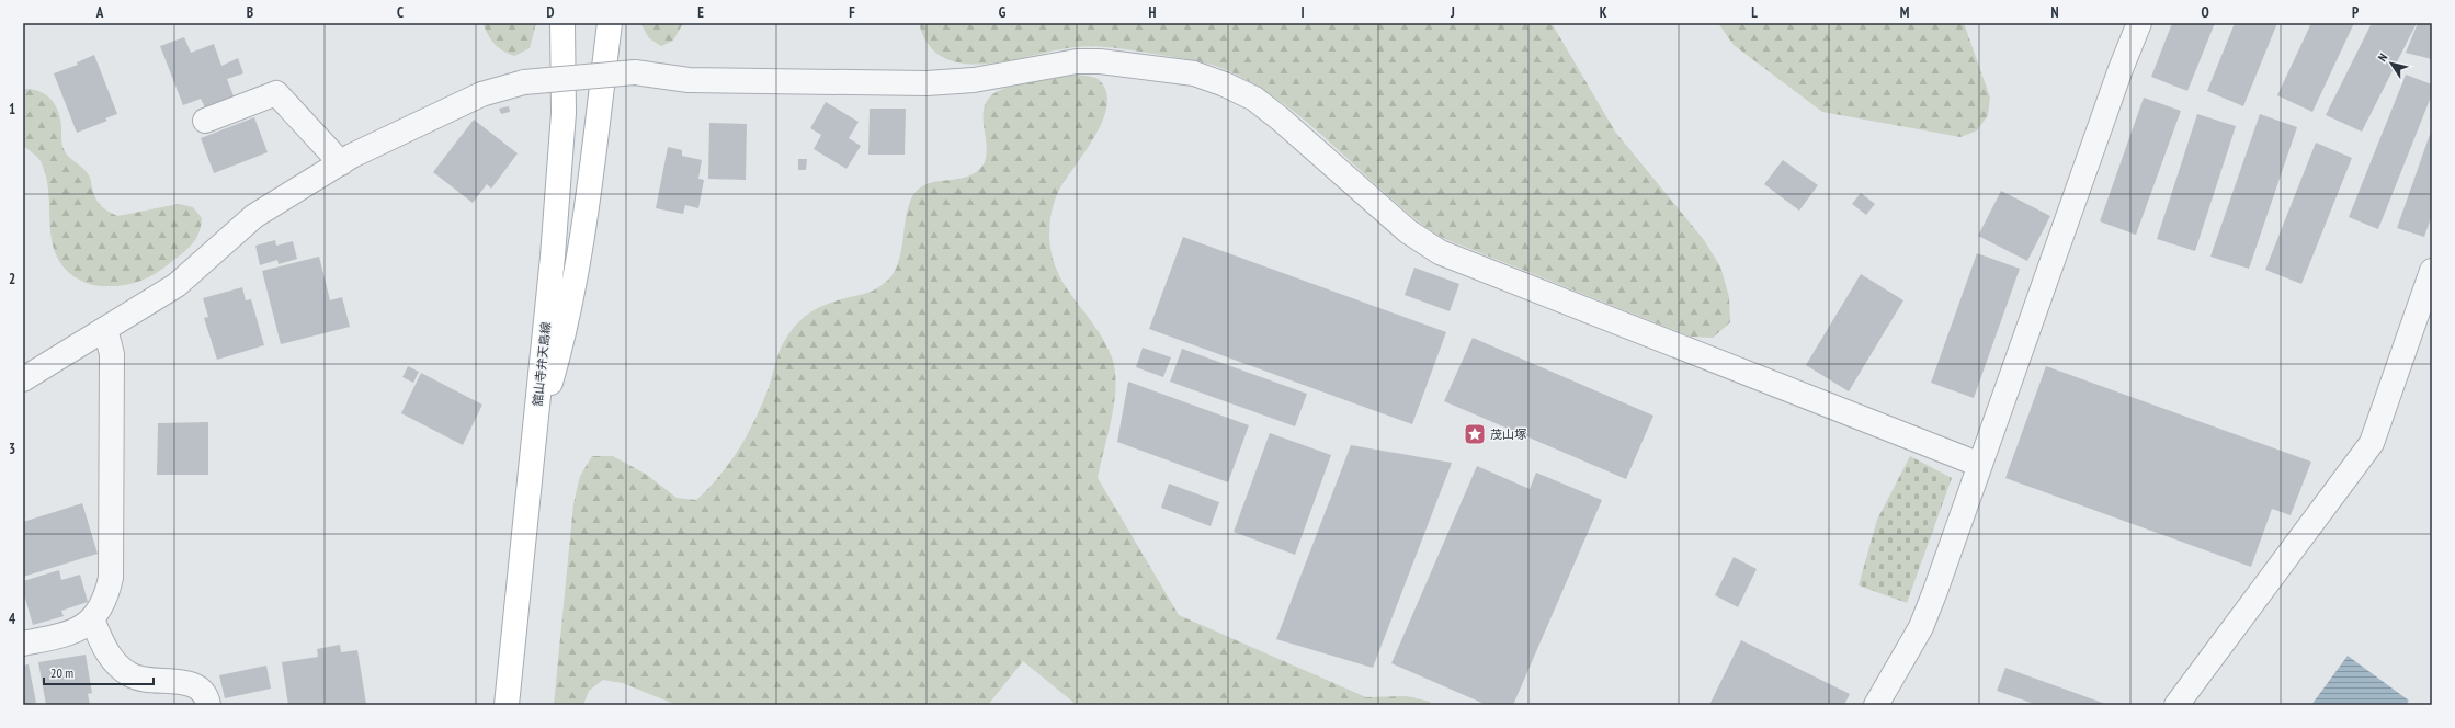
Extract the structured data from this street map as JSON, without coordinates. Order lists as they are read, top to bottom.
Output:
{
  "streets": {
    "main road": ["舘山寺弁天島線"]
  },
  "places": {
    "place": ["茂山塚"]
  },
  "scale_bar": "20 m",
  "north": "top left",
  "grid": {
    "columns": [
      "A",
      "B",
      "C",
      "D",
      "E",
      "F",
      "G",
      "H",
      "I",
      "J",
      "K",
      "L",
      "M",
      "N",
      "O",
      "P"
    ],
    "rows": [
      "1",
      "2",
      "3",
      "4"
    ]
  }
}
